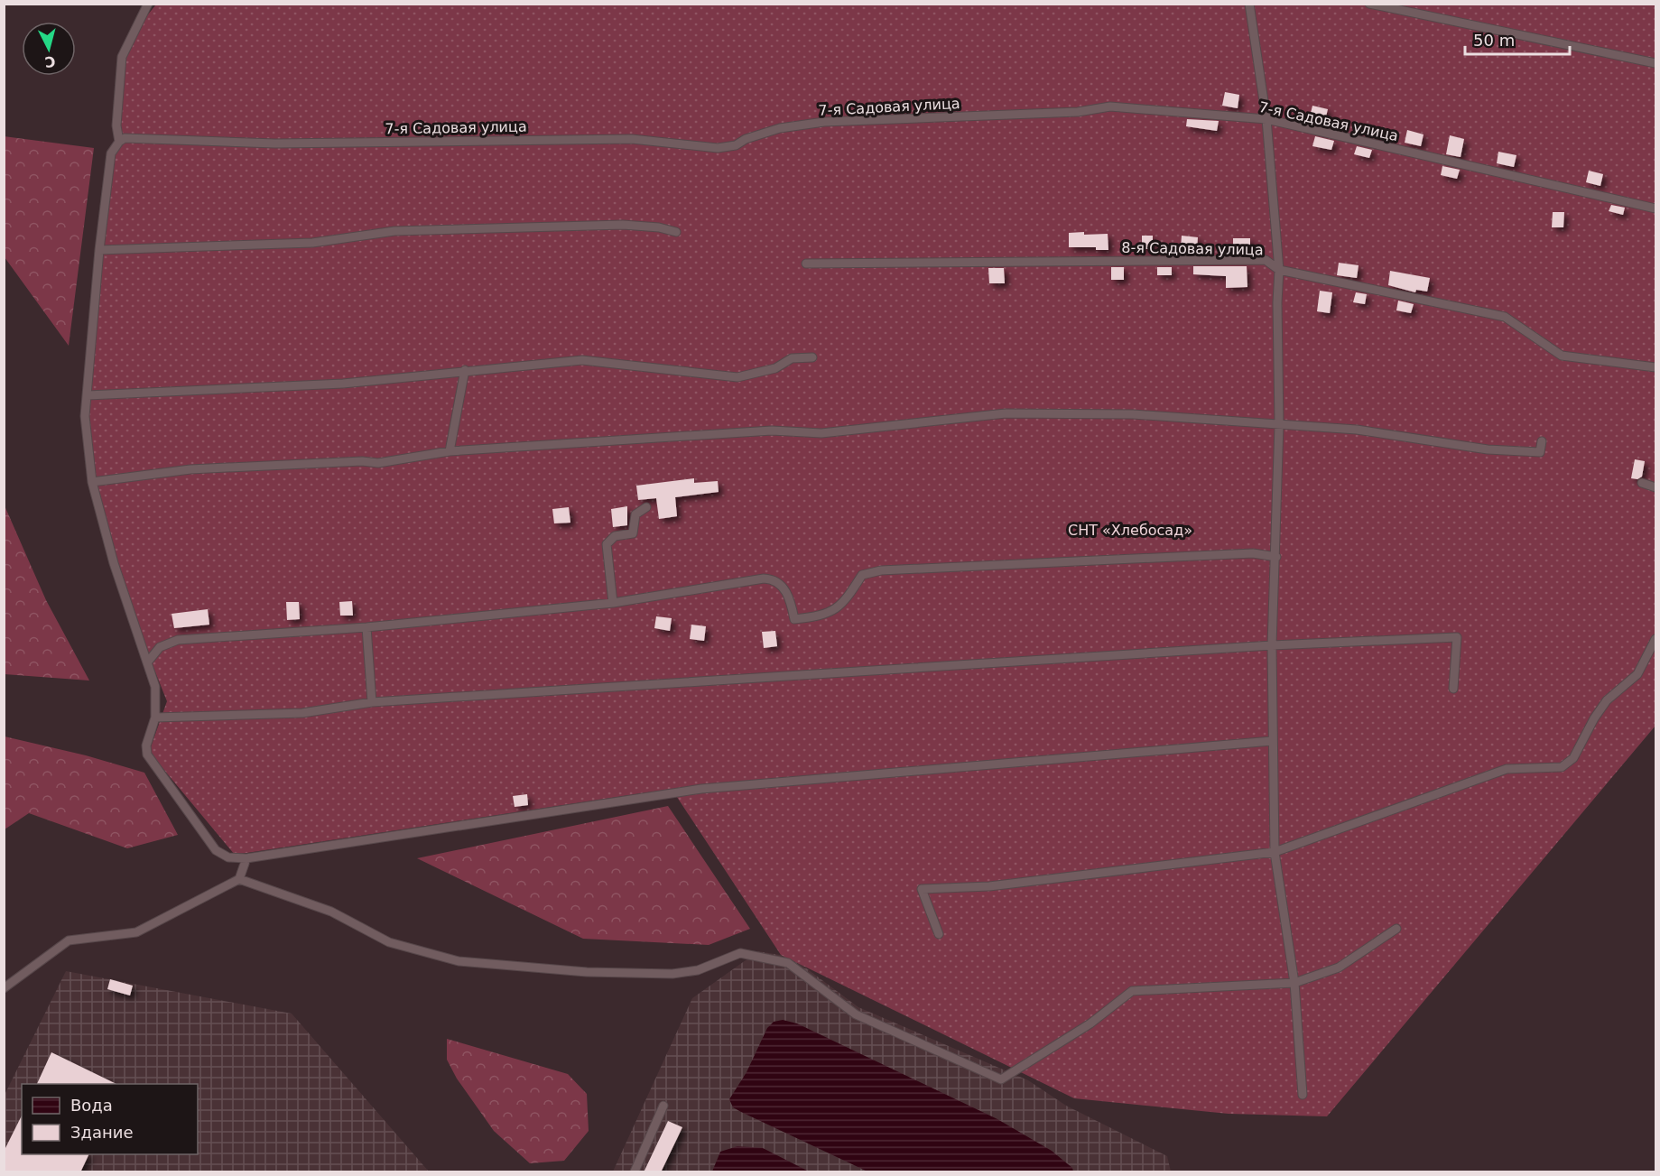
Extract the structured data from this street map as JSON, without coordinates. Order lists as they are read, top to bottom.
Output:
{
  "streets": {
    "lane": ["7-я Садовая улица", "8-я Садовая улица"]
  },
  "parks": ["СНТ «Хлебосад»"],
  "legend": ["Вода", "Здание"],
  "scale_bar": "50 m",
  "north": "bottom"
}
